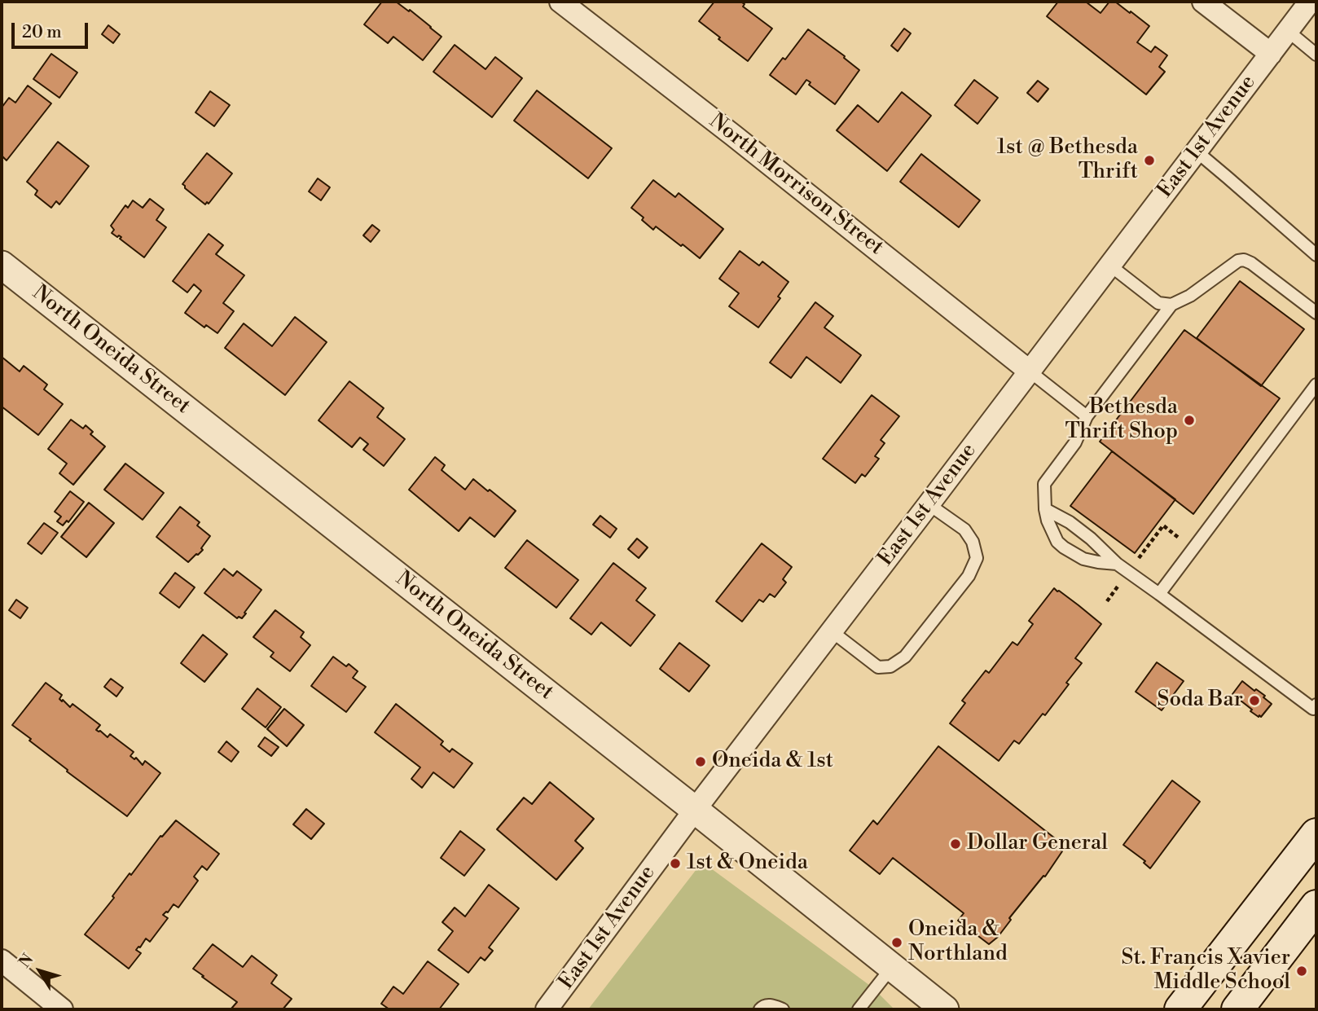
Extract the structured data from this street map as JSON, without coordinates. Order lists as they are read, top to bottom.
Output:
{
  "streets": {
    "street": ["East 1st Avenue", "North Morrison Street", "North Oneida Street"]
  },
  "crossings": [
    ["East 1st Avenue", "North Morrison Street"],
    ["East 1st Avenue", "North Oneida Street"]
  ],
  "places": [
    "1st @ Bethesda Thrift",
    "Bethesda Thrift Shop",
    "Soda Bar",
    "Oneida & 1st",
    "Dollar General",
    "1st & Oneida",
    "Oneida & Northland",
    "St. Francis Xavier Middle School"
  ],
  "scale_bar": "20 m",
  "north": "top left"
}
